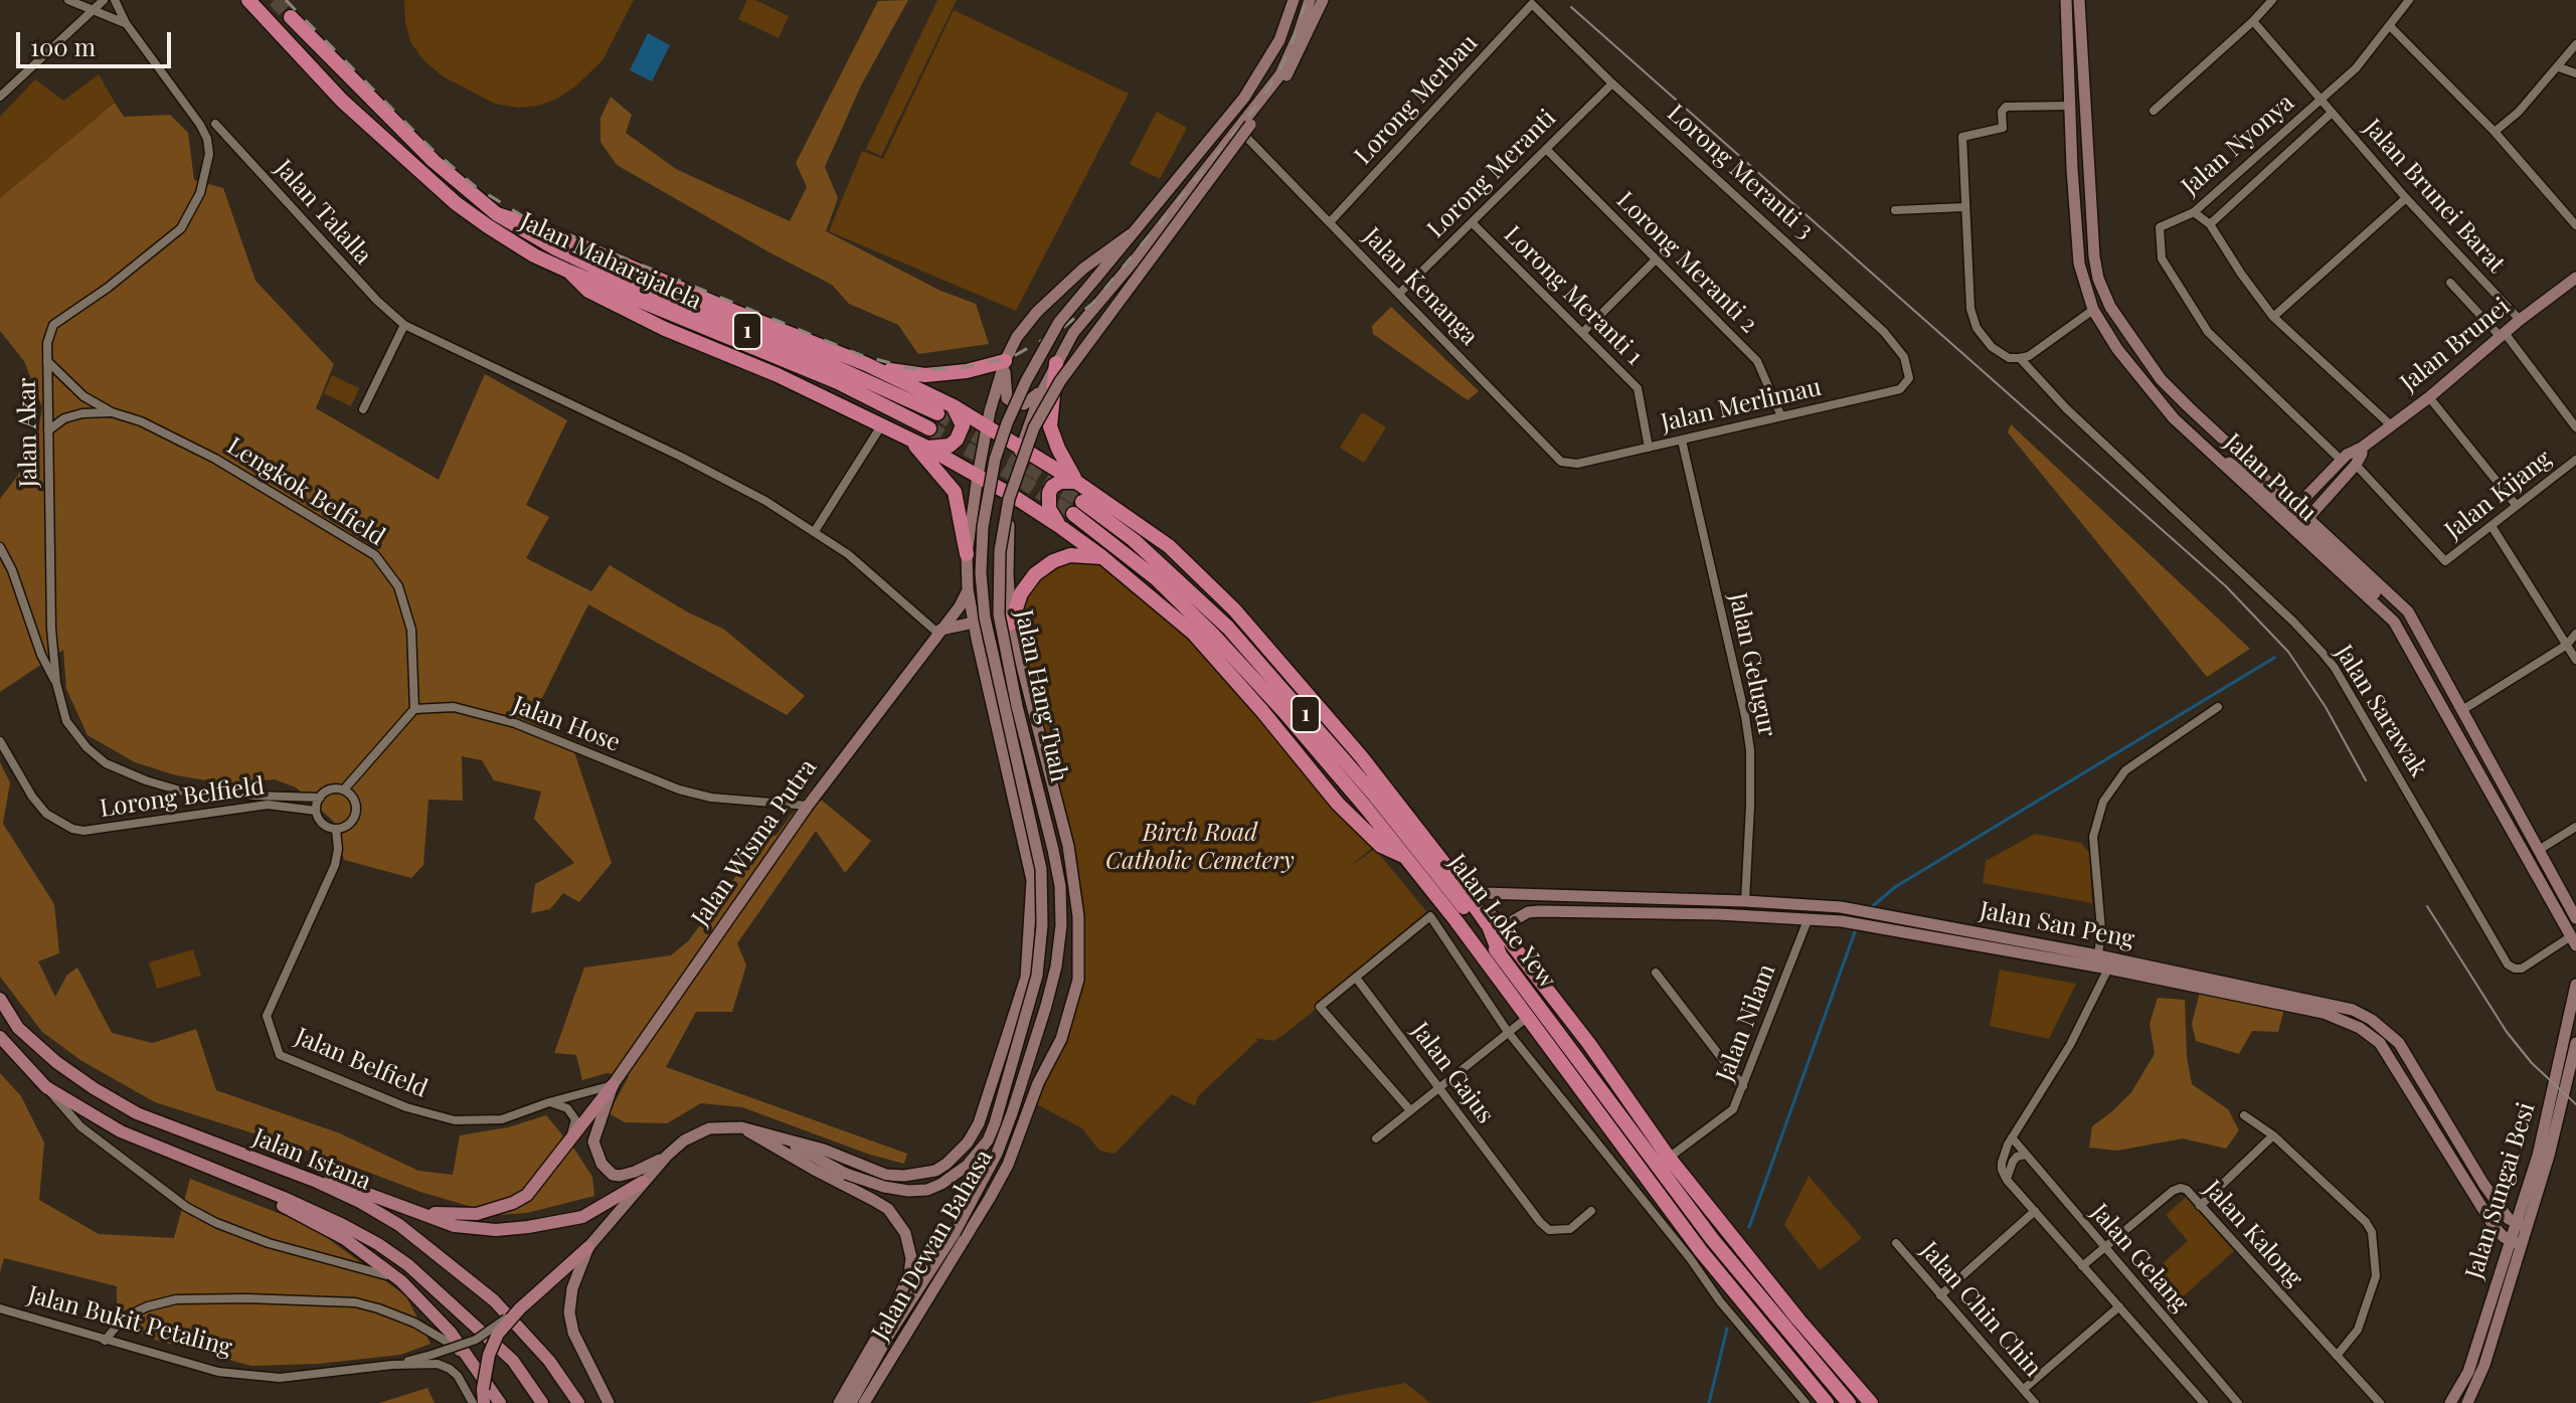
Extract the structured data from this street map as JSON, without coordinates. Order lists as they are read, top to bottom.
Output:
{
  "streets": {
    "highway": ["Jalan Maharajalela", "1", "Jalan Loke Yew"],
    "main road": [
      "Jalan Brunei",
      "Jalan Pudu",
      "Jalan Hang Tuah",
      "Jalan Wisma Putra",
      "Jalan San Peng",
      "Jalan Istana",
      "Jalan Sungai Besi",
      "Jalan Dewan Bahasa"
    ],
    "street": [
      "Lorong Merbau",
      "Jalan Nyonya",
      "Lorong Meranti 3",
      "Lorong Meranti",
      "Jalan Brunei Barat",
      "Jalan Talalla",
      "Lorong Meranti 2",
      "Jalan Kenanga",
      "Lorong Meranti 1",
      "Jalan Merlimau",
      "Jalan Akar",
      "Lengkok Belfield",
      "Jalan Kijang",
      "Jalan Gelugur",
      "Jalan Sarawak",
      "Jalan Hose",
      "Lorong Belfield",
      "Jalan Nilam",
      "Jalan Belfield",
      "Jalan Gajus",
      "Jalan Kalong",
      "Jalan Gelang",
      "Jalan Chin Chin",
      "Jalan Bukit Petaling"
    ]
  },
  "crossings": [
    ["Lorong Merbau", "Lorong Meranti 3"],
    ["Lorong Merbau", "Jalan Kenanga"],
    ["Jalan Nyonya", "Jalan Brunei Barat"],
    ["Jalan Nyonya", "Jalan Brunei"],
    ["Lorong Meranti 3", "Lorong Meranti"],
    ["Lorong Meranti 3", "Jalan Merlimau"],
    ["Lorong Meranti", "Lorong Meranti 2"],
    ["Lorong Meranti", "Jalan Kenanga"],
    ["Lorong Meranti", "Lorong Meranti 1"],
    ["Jalan Brunei Barat", "Jalan Brunei"],
    ["Jalan Talalla", "Jalan Wisma Putra"],
    ["Lorong Meranti 2", "Jalan Merlimau"],
    ["Jalan Kenanga", "Jalan Merlimau"],
    ["Lorong Meranti 1", "Jalan Merlimau"],
    ["Jalan Brunei", "Jalan Pudu"],
    ["Jalan Merlimau", "Jalan Gelugur"],
    ["Jalan Akar", "Lengkok Belfield"],
    ["Jalan Akar", "Lorong Belfield"],
    ["Jalan Akar", "Jalan Belfield"],
    ["Jalan Pudu", "Jalan Sarawak"],
    ["Lengkok Belfield", "Jalan Hose"],
    ["Jalan Gelugur", "Jalan San Peng"],
    ["Jalan Hang Tuah", "Jalan Dewan Bahasa"],
    ["Jalan Hose", "Jalan Wisma Putra"],
    ["Lorong Belfield", "Jalan Belfield"],
    ["Jalan Wisma Putra", "Jalan Belfield"],
    ["Jalan Wisma Putra", "Jalan Dewan Bahasa"],
    ["Jalan San Peng", "Jalan Nilam"],
    ["Jalan San Peng", "Jalan Sungai Besi"],
    ["Jalan Kalong", "Jalan Gelang"]
  ],
  "parks": ["Birch Road Catholic Cemetery"],
  "scale_bar": "100 m"
}
